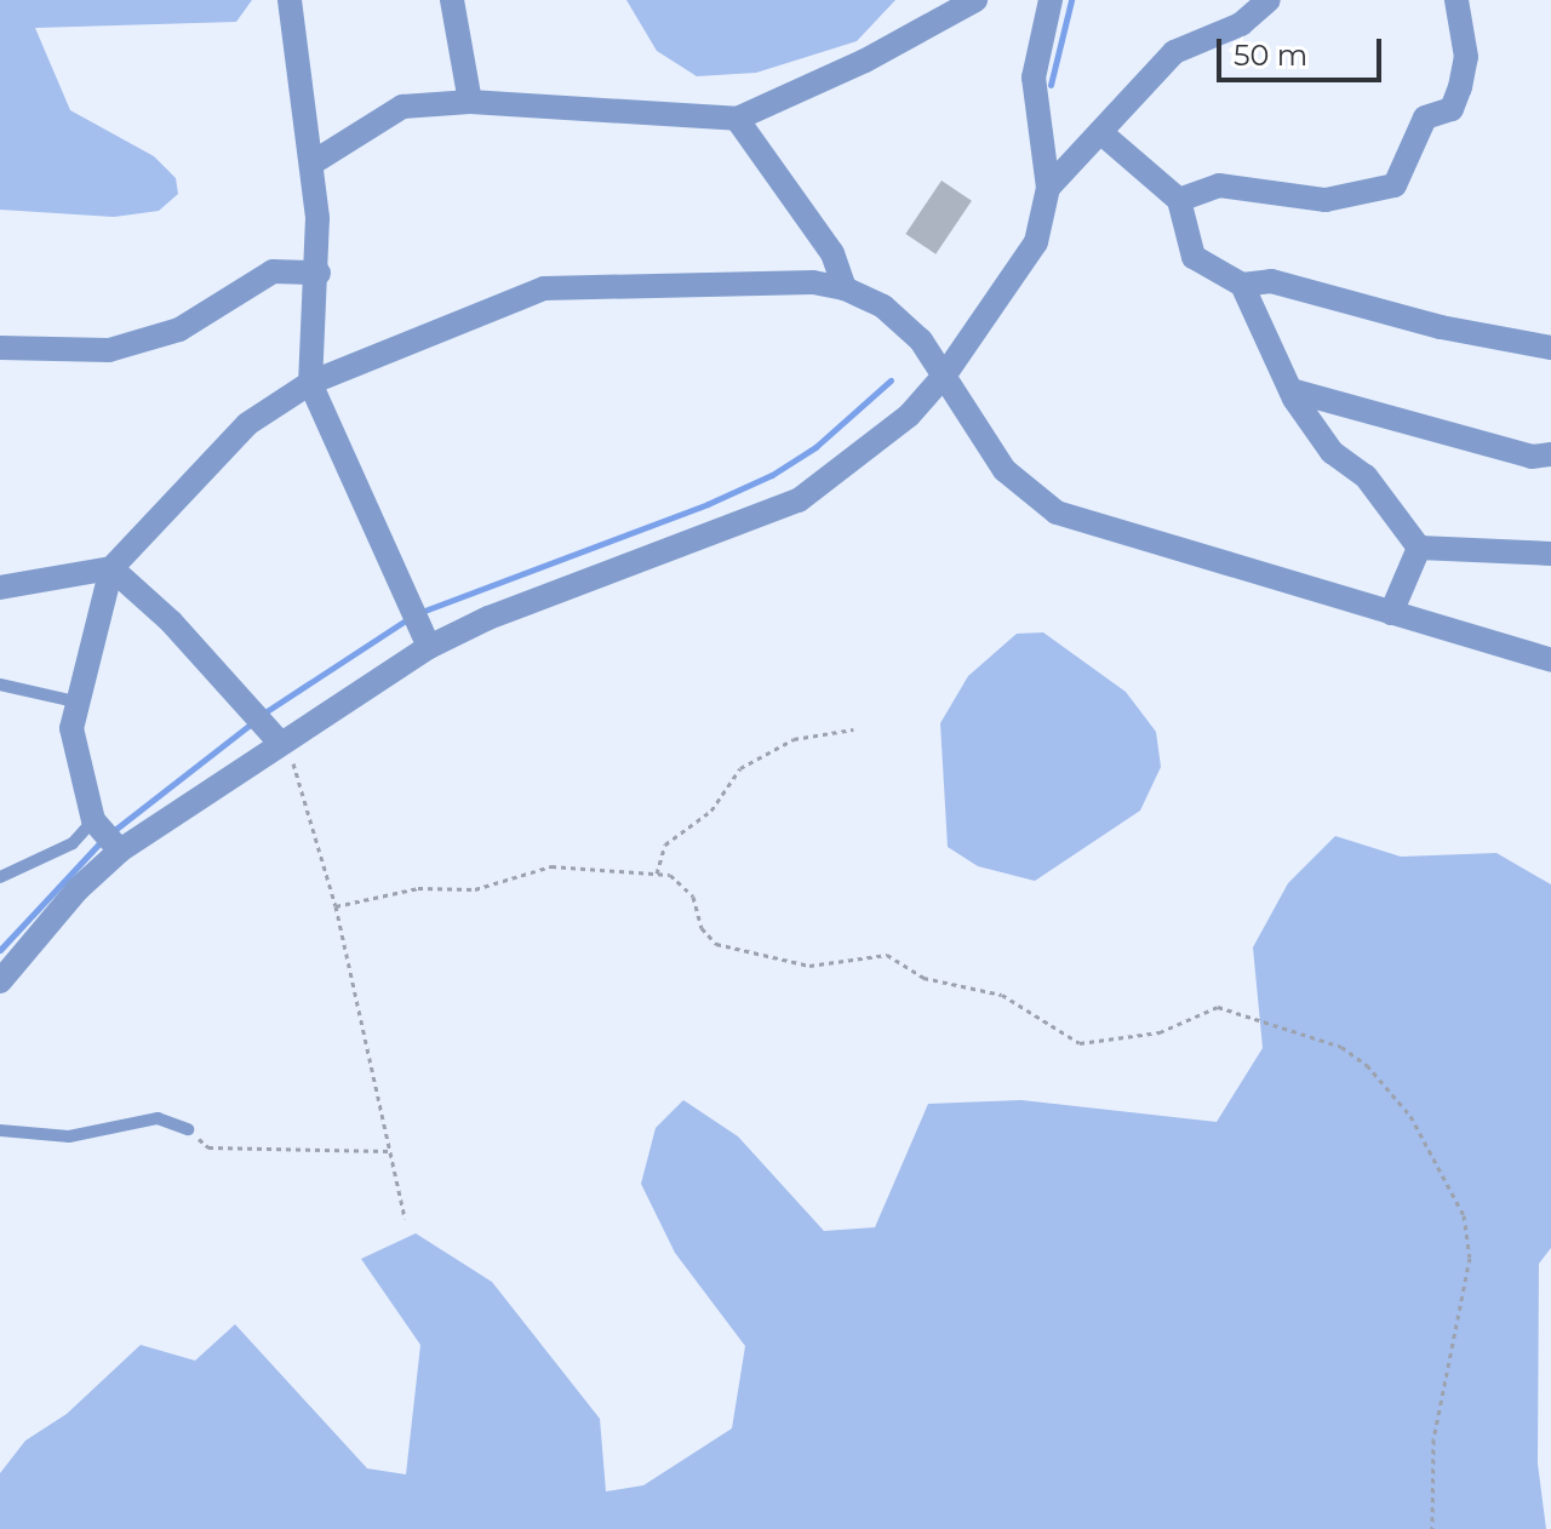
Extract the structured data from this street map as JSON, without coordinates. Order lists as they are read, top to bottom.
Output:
{
  "scale_bar": "50 m"
}
